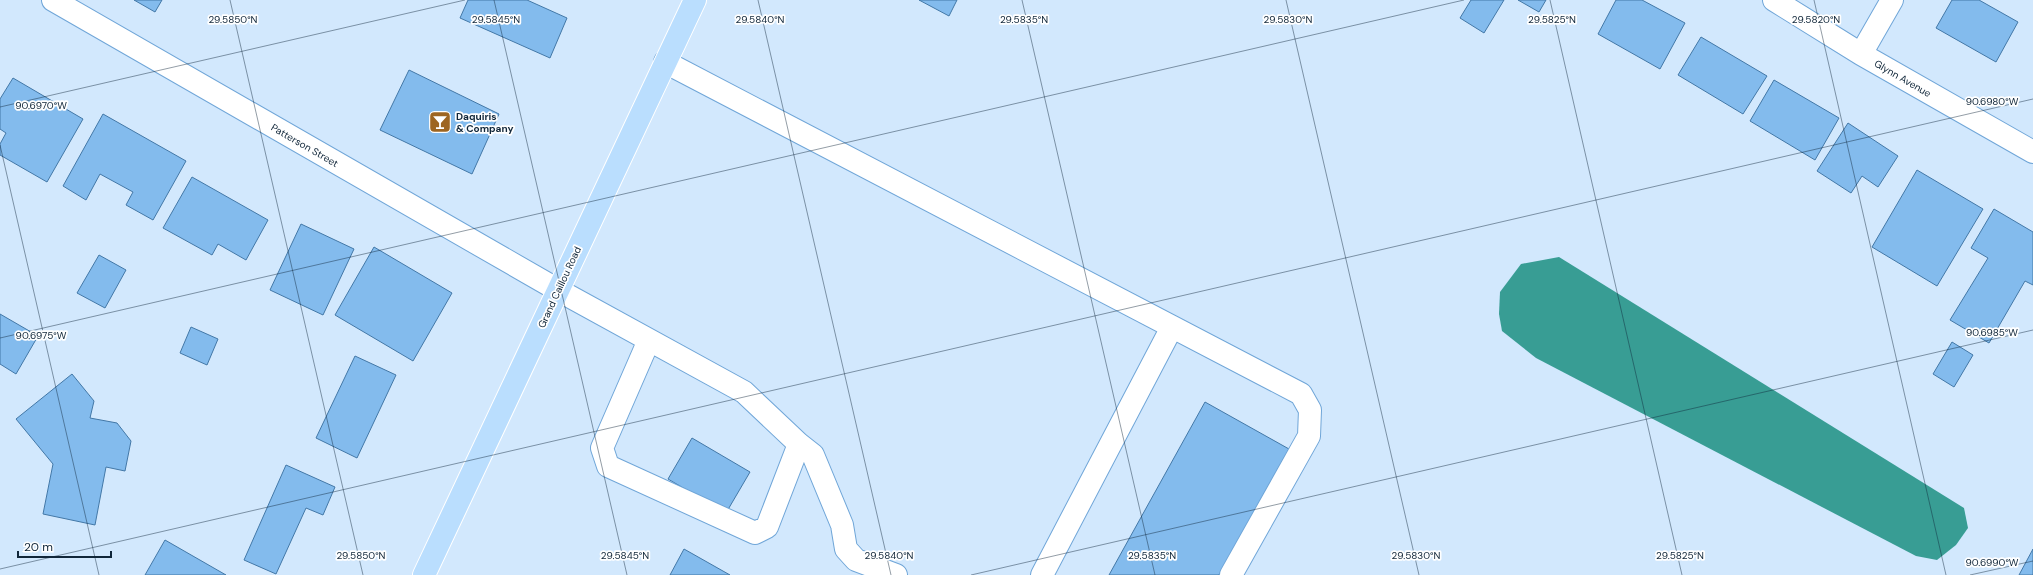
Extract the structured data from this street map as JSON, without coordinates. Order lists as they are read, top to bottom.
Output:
{
  "streets": {
    "main road": ["Grand Caillou Road"],
    "street": ["Glynn Avenue", "Patterson Street"]
  },
  "crossings": [
    ["Patterson Street", "Grand Caillou Road"]
  ],
  "places": {
    "bar": ["Daquiris & Company"]
  },
  "scale_bar": "20 m",
  "coordinates": [
    "29.5850°N",
    "29.5845°N",
    "29.5840°N",
    "29.5835°N",
    "29.5830°N",
    "29.5825°N",
    "29.5820°N",
    "90.6980°W",
    "90.6970°W",
    "90.6985°W",
    "90.6975°W",
    "90.6990°W"
  ]
}
